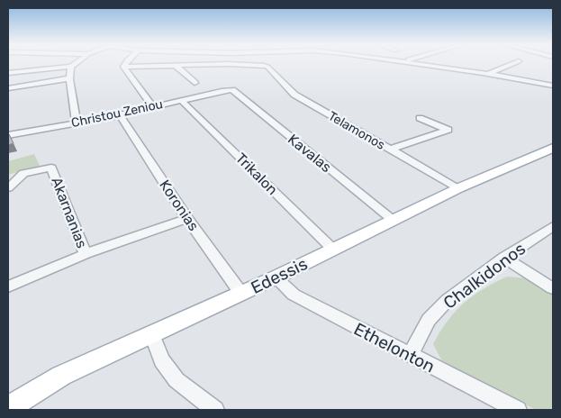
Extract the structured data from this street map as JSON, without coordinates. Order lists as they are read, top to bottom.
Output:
{
  "streets": {
    "main road": ["Edessis"],
    "street": [
      "Christou Zeniou",
      "Telamonos",
      "Kavalas",
      "Trikalon",
      "Koronias",
      "Akarnanias",
      "Chalkidonos",
      "Ethelonton"
    ]
  },
  "crossings": [
    ["Christou Zeniou", "Kavalas"],
    ["Christou Zeniou", "Trikalon"],
    ["Christou Zeniou", "Koronias"],
    ["Telamonos", "Edessis"],
    ["Kavalas", "Edessis"],
    ["Trikalon", "Edessis"],
    ["Koronias", "Akarnanias"],
    ["Koronias", "Edessis"],
    ["Edessis", "Ethelonton"],
    ["Chalkidonos", "Ethelonton"]
  ]
}
